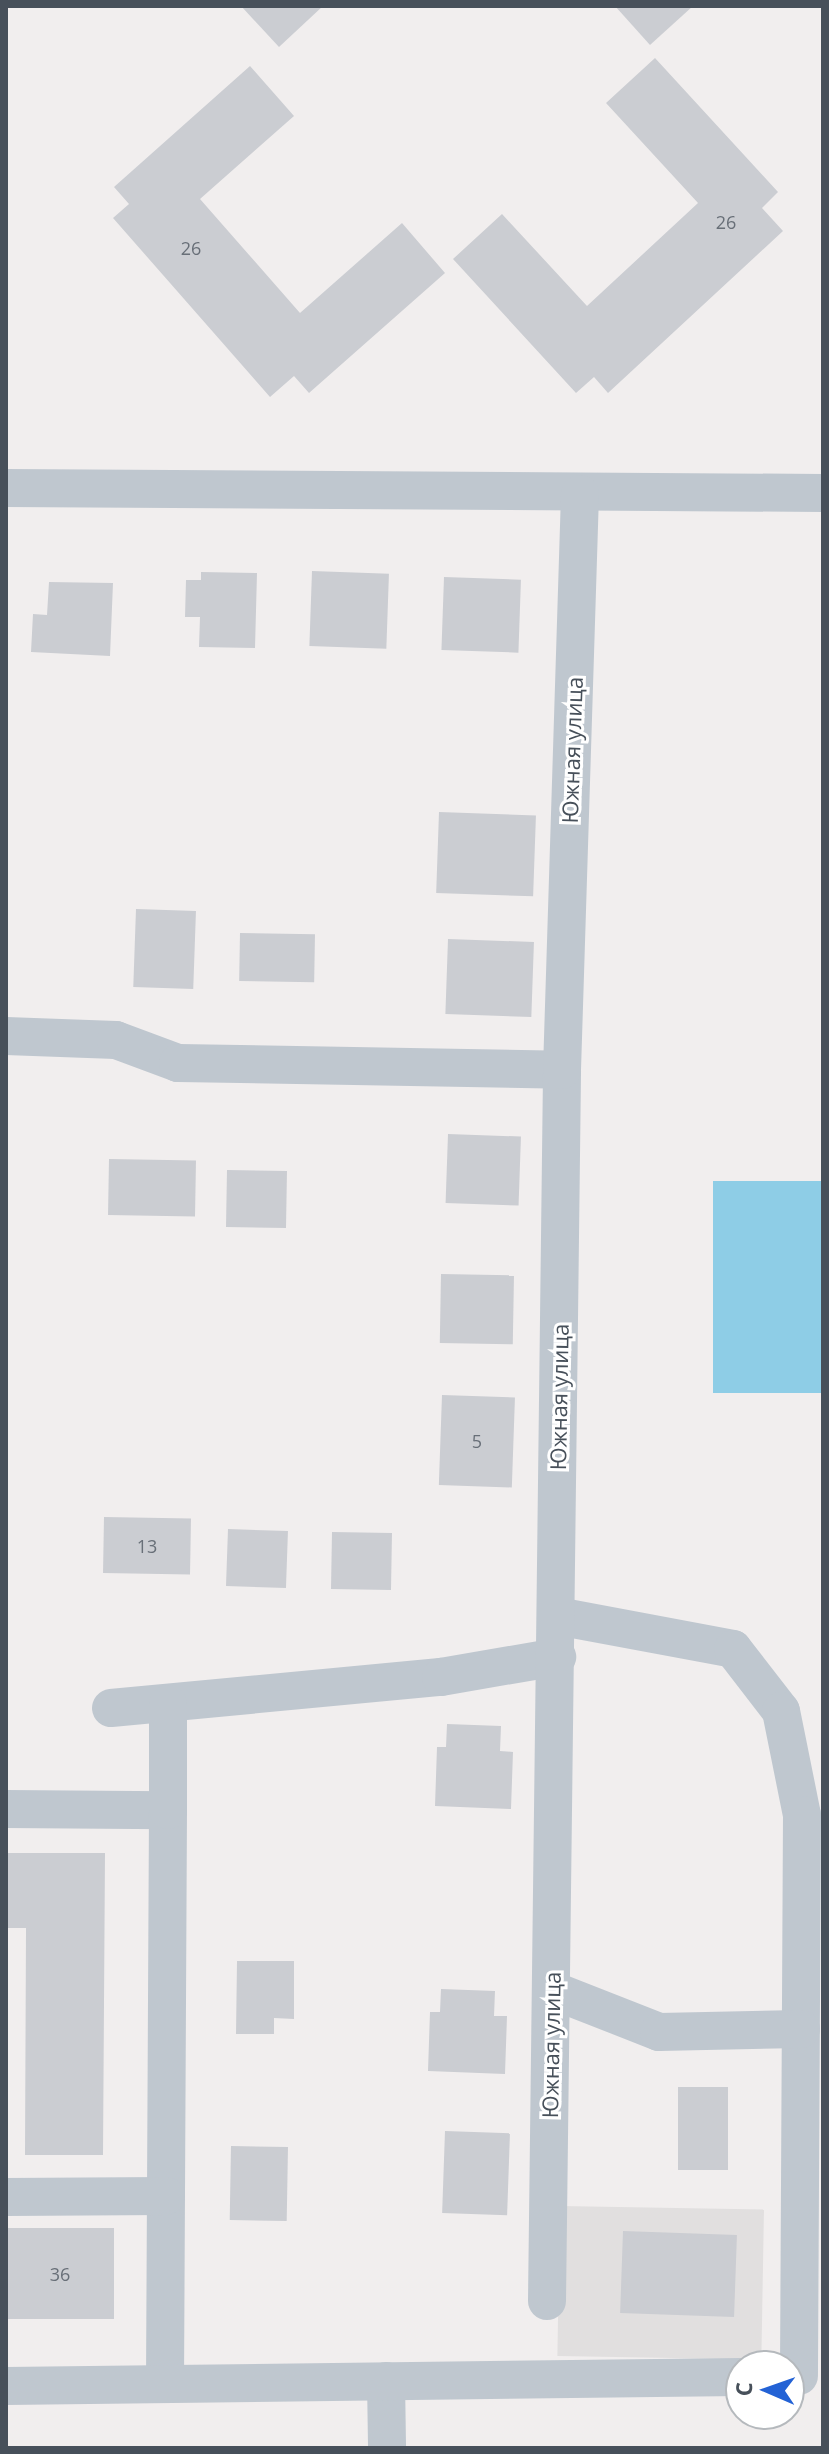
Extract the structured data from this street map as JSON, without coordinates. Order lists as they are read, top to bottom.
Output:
{
  "streets": {
    "street": ["Южная улица"]
  },
  "house_numbers": [
    "26",
    "26",
    "5",
    "13",
    "36"
  ],
  "north": "left"
}
